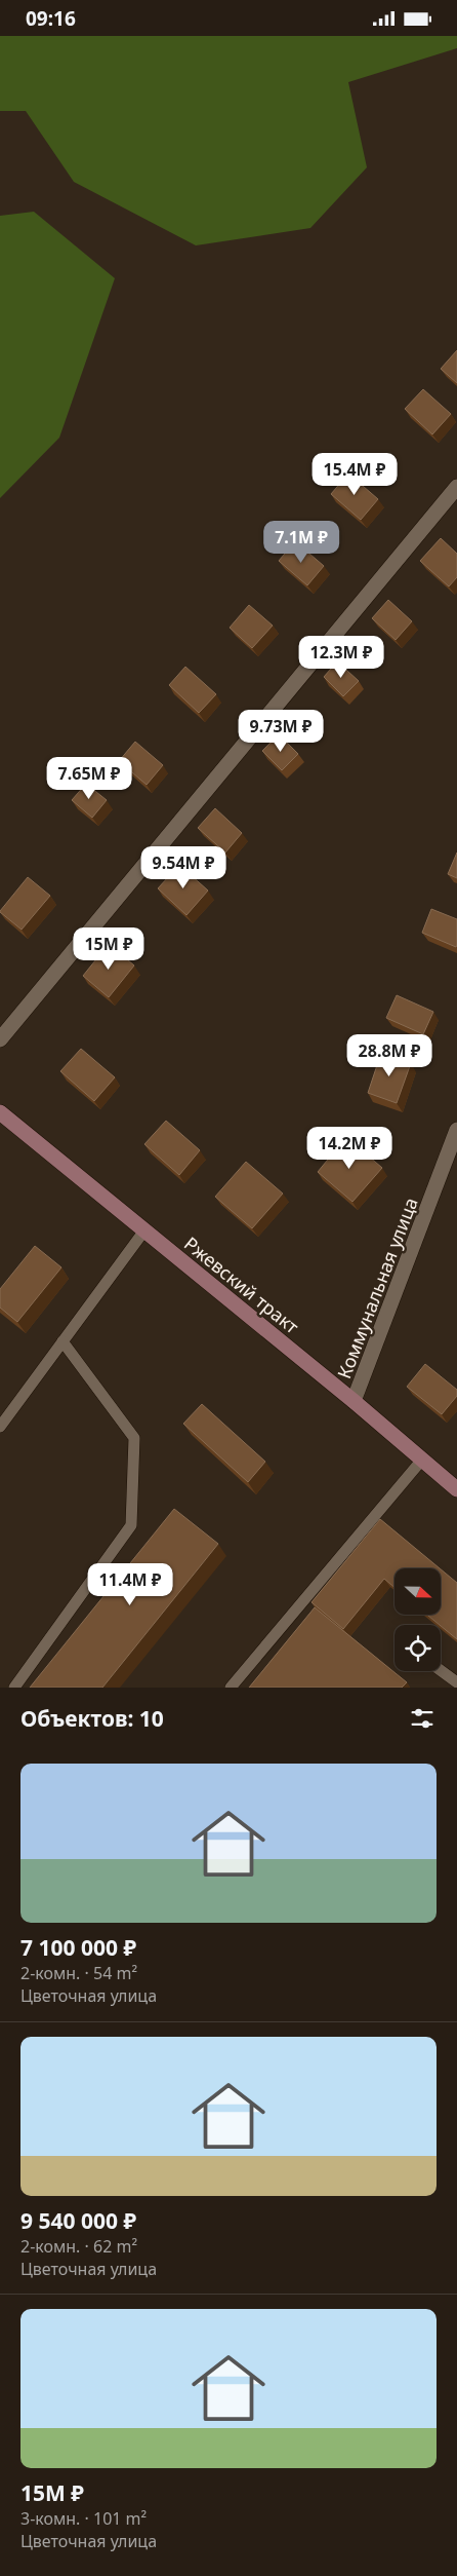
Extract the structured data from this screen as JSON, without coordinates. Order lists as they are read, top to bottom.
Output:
{
  "streets": {
    "main road": ["Ржевский тракт"],
    "street": ["Коммунальная улица"]
  },
  "crossings": [
    ["Ржевский тракт", "Коммунальная улица"]
  ],
  "north": "right",
  "page": {
    "status": "09:16",
    "price": [
      "15.4M ₽",
      "7.1M ₽",
      "12.3M ₽",
      "9.73M ₽",
      "7.65M ₽",
      "9.54M ₽",
      "15M ₽",
      "28.8M ₽",
      "14.2M ₽",
      "11.4M ₽"
    ],
    "heading": "Объектов: 10",
    "list": [
      {
        "name": "7 100 000 ₽",
        "note": "2-комн. · 54 m² · Цветочная улица"
      },
      {
        "name": "9 540 000 ₽",
        "note": "2-комн. · 62 m² · Цветочная улица"
      },
      {
        "name": "15M ₽",
        "note": "3-комн. · 101 m² · Цветочная улица"
      }
    ]
  }
}
